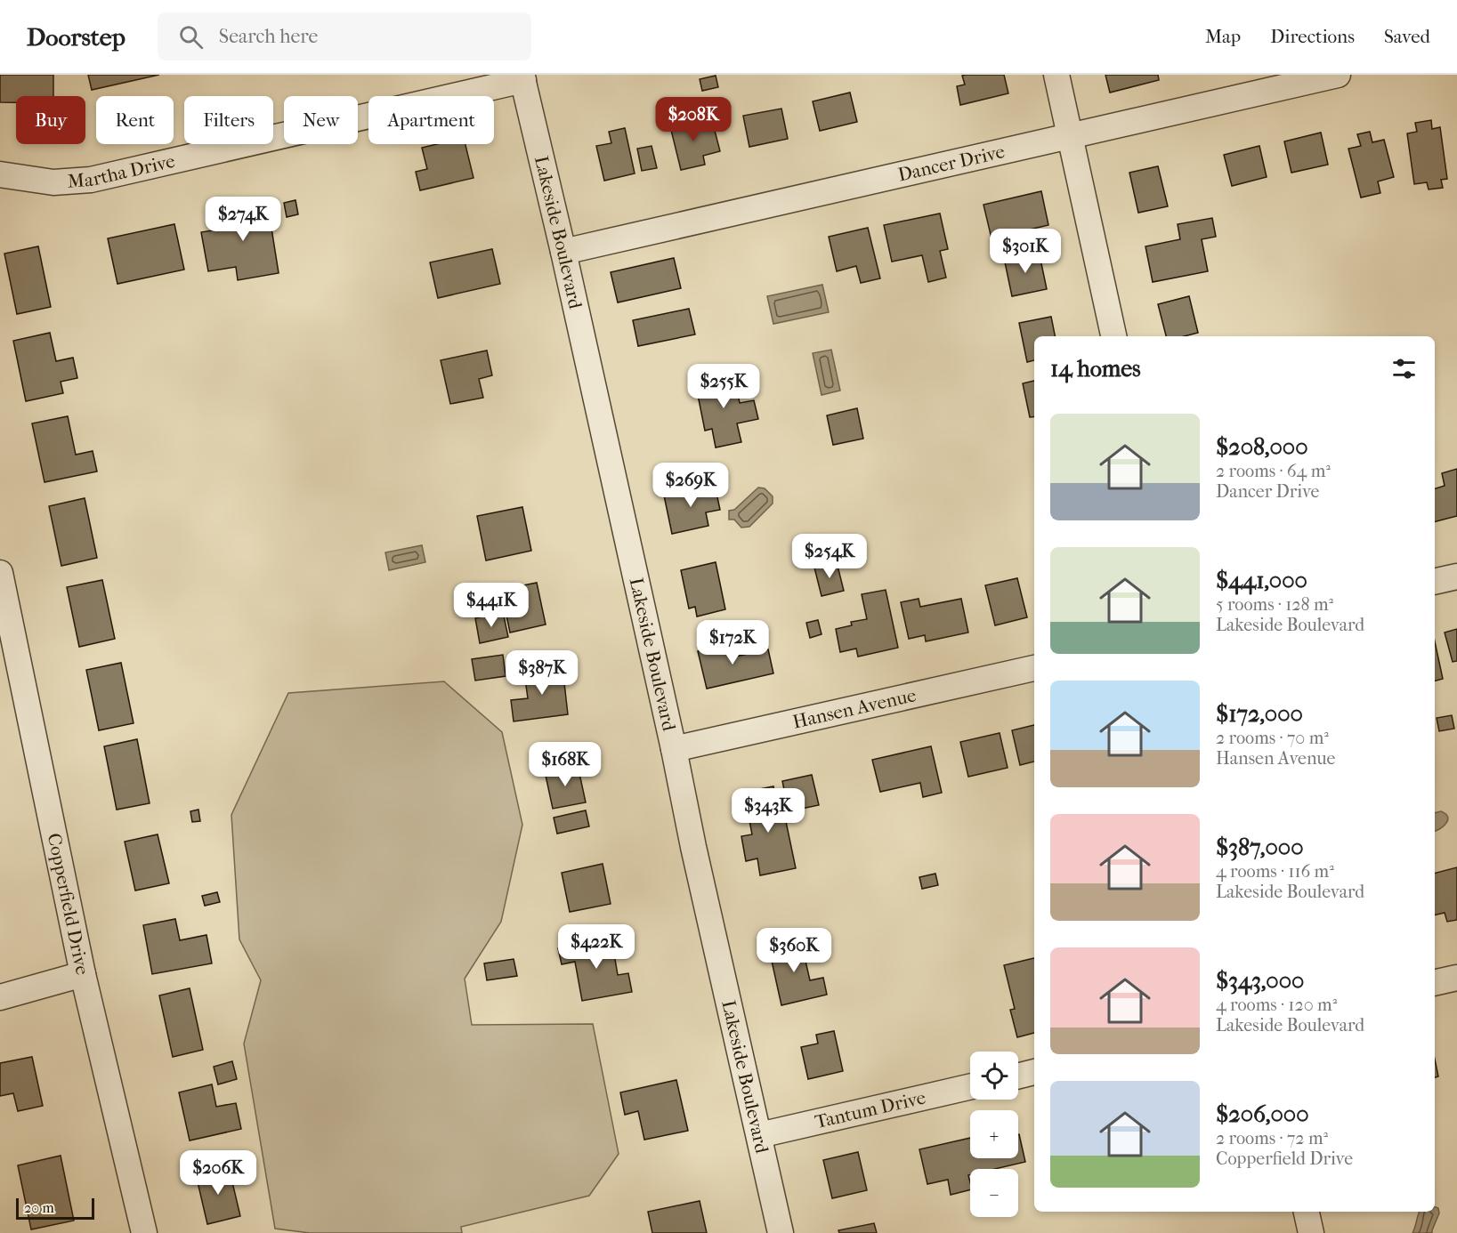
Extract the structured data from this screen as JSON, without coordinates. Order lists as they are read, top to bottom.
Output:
{
  "streets": {
    "street": [
      "Dancer Drive",
      "Martha Drive",
      "Lakeside Boulevard",
      "Hansen Avenue",
      "Copperfield Drive",
      "Tantum Drive"
    ]
  },
  "crossings": [
    ["Dancer Drive", "Lakeside Boulevard"],
    ["Martha Drive", "Lakeside Boulevard"],
    ["Lakeside Boulevard", "Hansen Avenue"],
    ["Lakeside Boulevard", "Tantum Drive"]
  ],
  "scale_bar": "20 m",
  "page": {
    "header": "Doorstep",
    "search": "Search here",
    "nav": ["Map", "Directions", "Saved"],
    "chip": [
      "Buy",
      "Rent",
      "Filters",
      "New",
      "Apartment"
    ],
    "price": [
      "$208K",
      "$274K",
      "$301K",
      "$255K",
      "$269K",
      "$254K",
      "$441K",
      "$172K",
      "$387K",
      "$168K",
      "$343K",
      "$422K",
      "$360K",
      "$206K"
    ],
    "heading": "14 homes",
    "list": [
      {
        "name": "$208,000",
        "note": "2 rooms · 64 m² · Dancer Drive"
      },
      {
        "name": "$441,000",
        "note": "5 rooms · 128 m² · Lakeside Boulevard"
      },
      {
        "name": "$172,000",
        "note": "2 rooms · 70 m² · Hansen Avenue"
      },
      {
        "name": "$387,000",
        "note": "4 rooms · 116 m² · Lakeside Boulevard"
      },
      {
        "name": "$343,000",
        "note": "4 rooms · 120 m² · Lakeside Boulevard"
      },
      {
        "name": "$206,000",
        "note": "2 rooms · 72 m² · Copperfield Drive"
      }
    ],
    "map_buttons": ["+", "−"],
    "scale": "20 m"
  }
}
